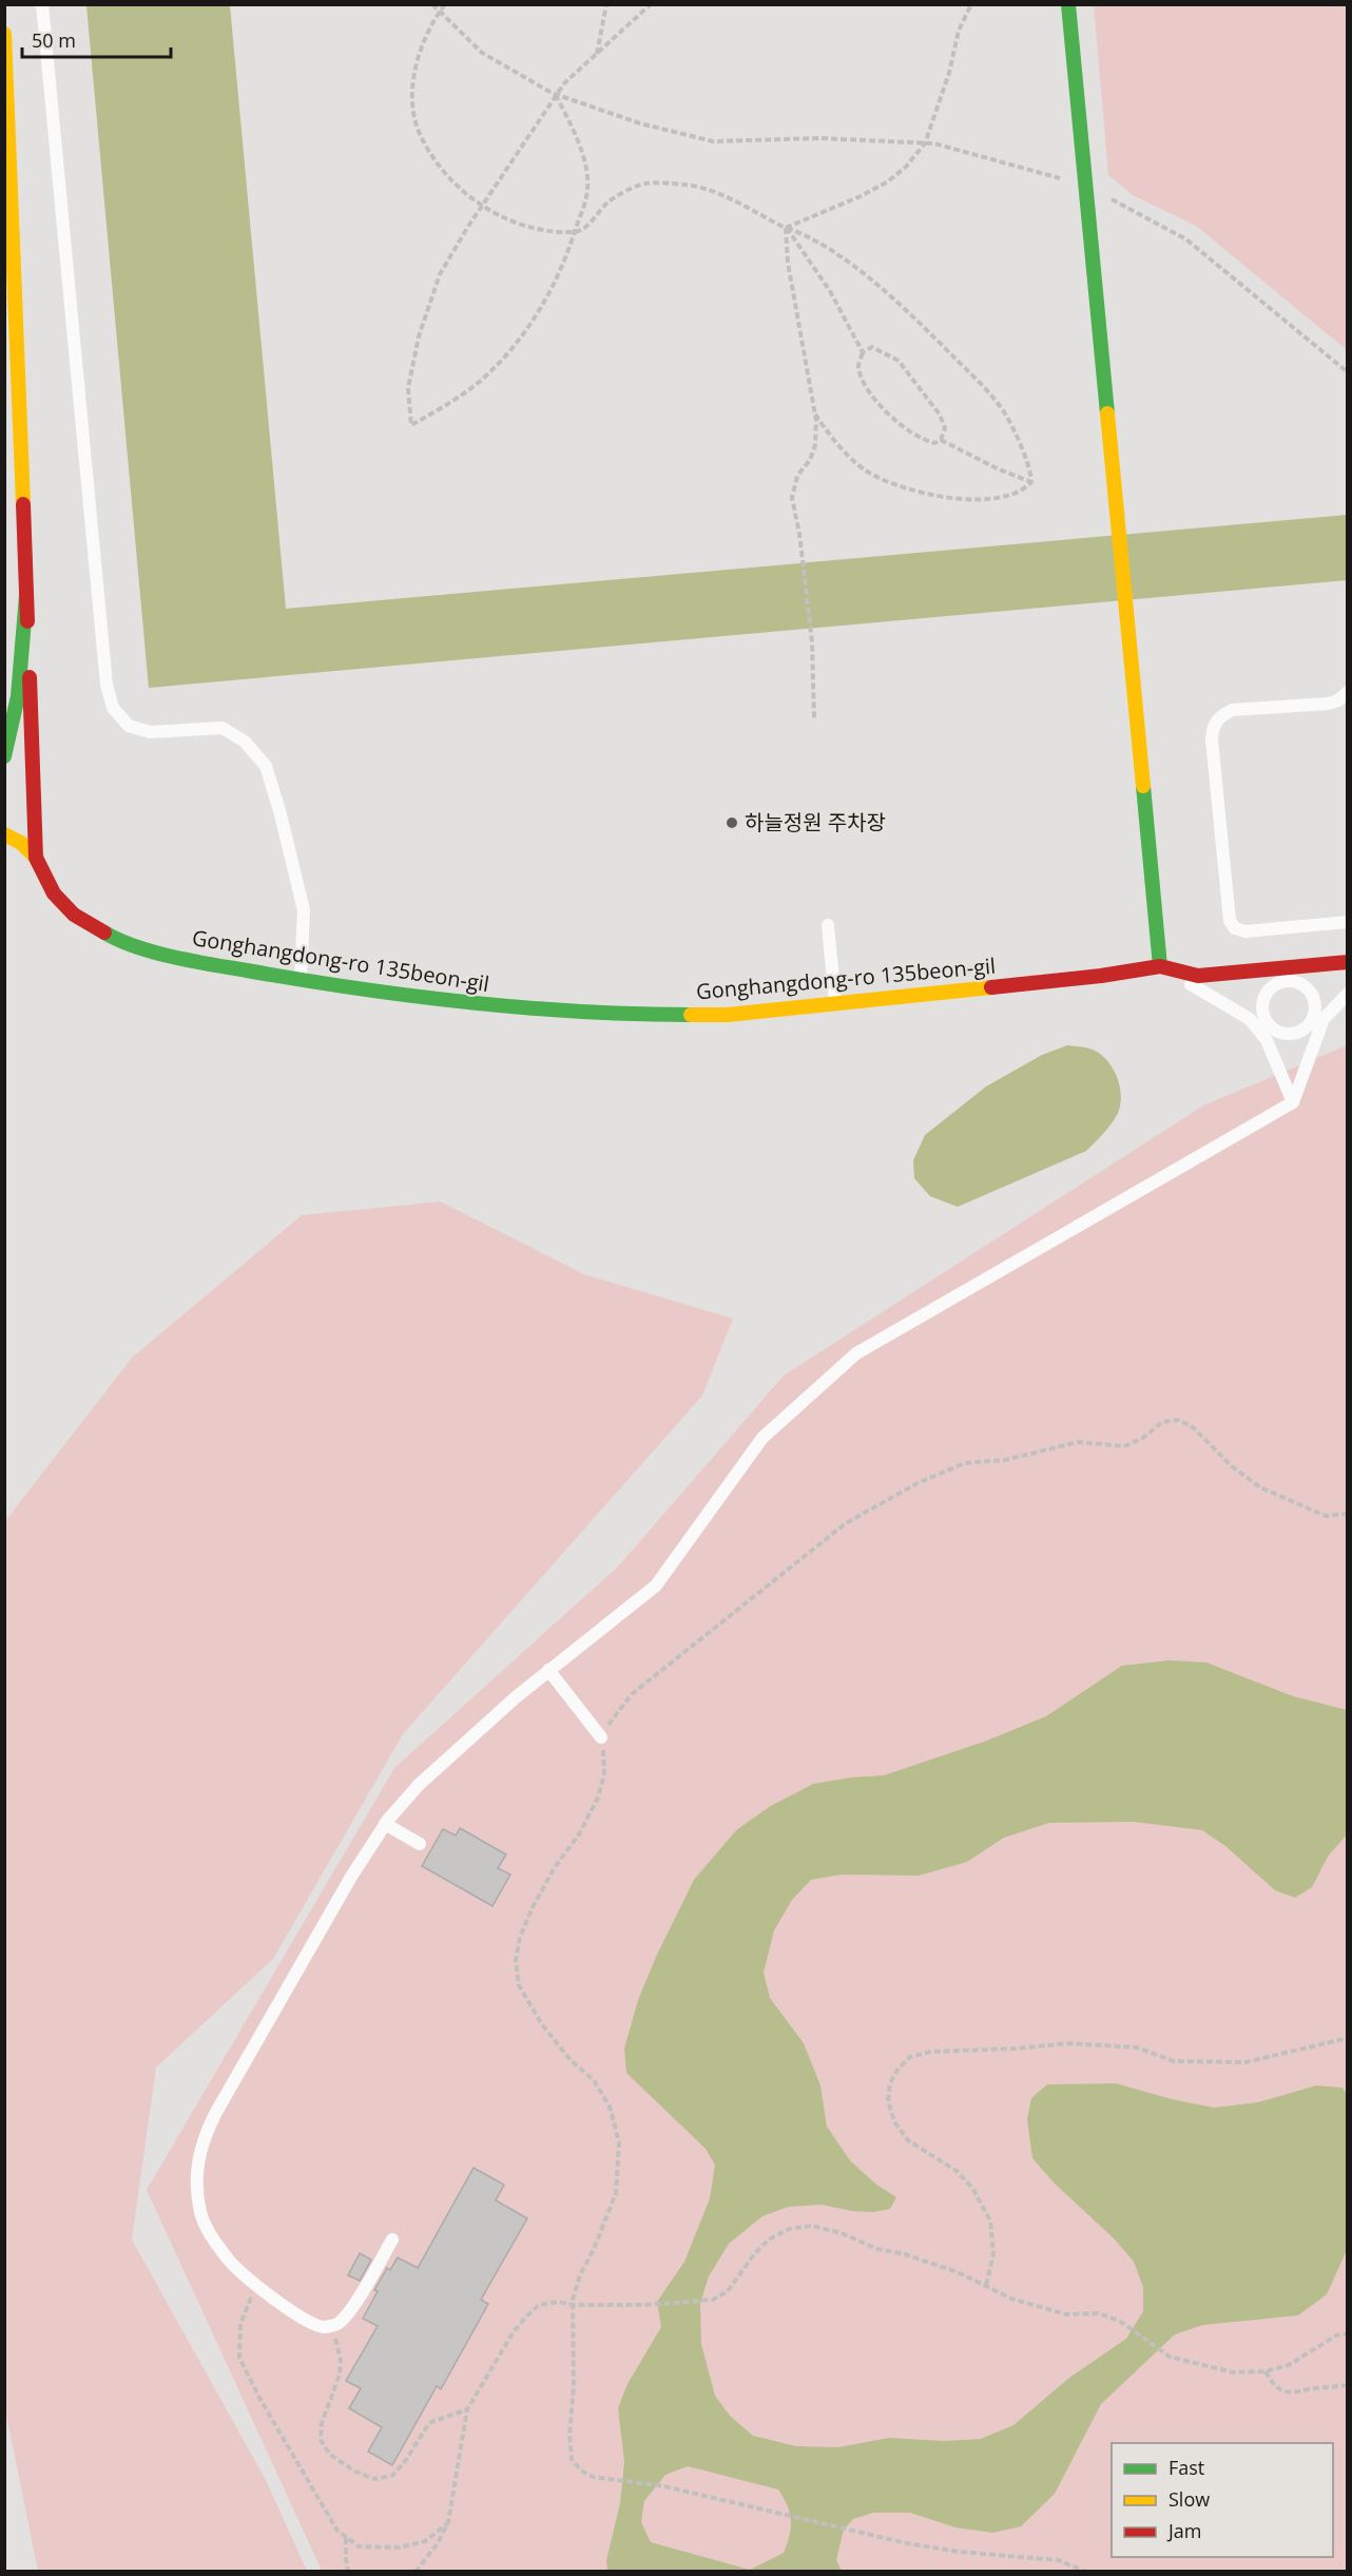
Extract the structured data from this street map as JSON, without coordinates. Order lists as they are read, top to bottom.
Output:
{
  "streets": {
    "main road": ["Gonghangdong-ro 135beon-gil"]
  },
  "places": ["하늘정원 주차장"],
  "legend": ["Fast", "Slow", "Jam"],
  "scale_bar": "50 m"
}
